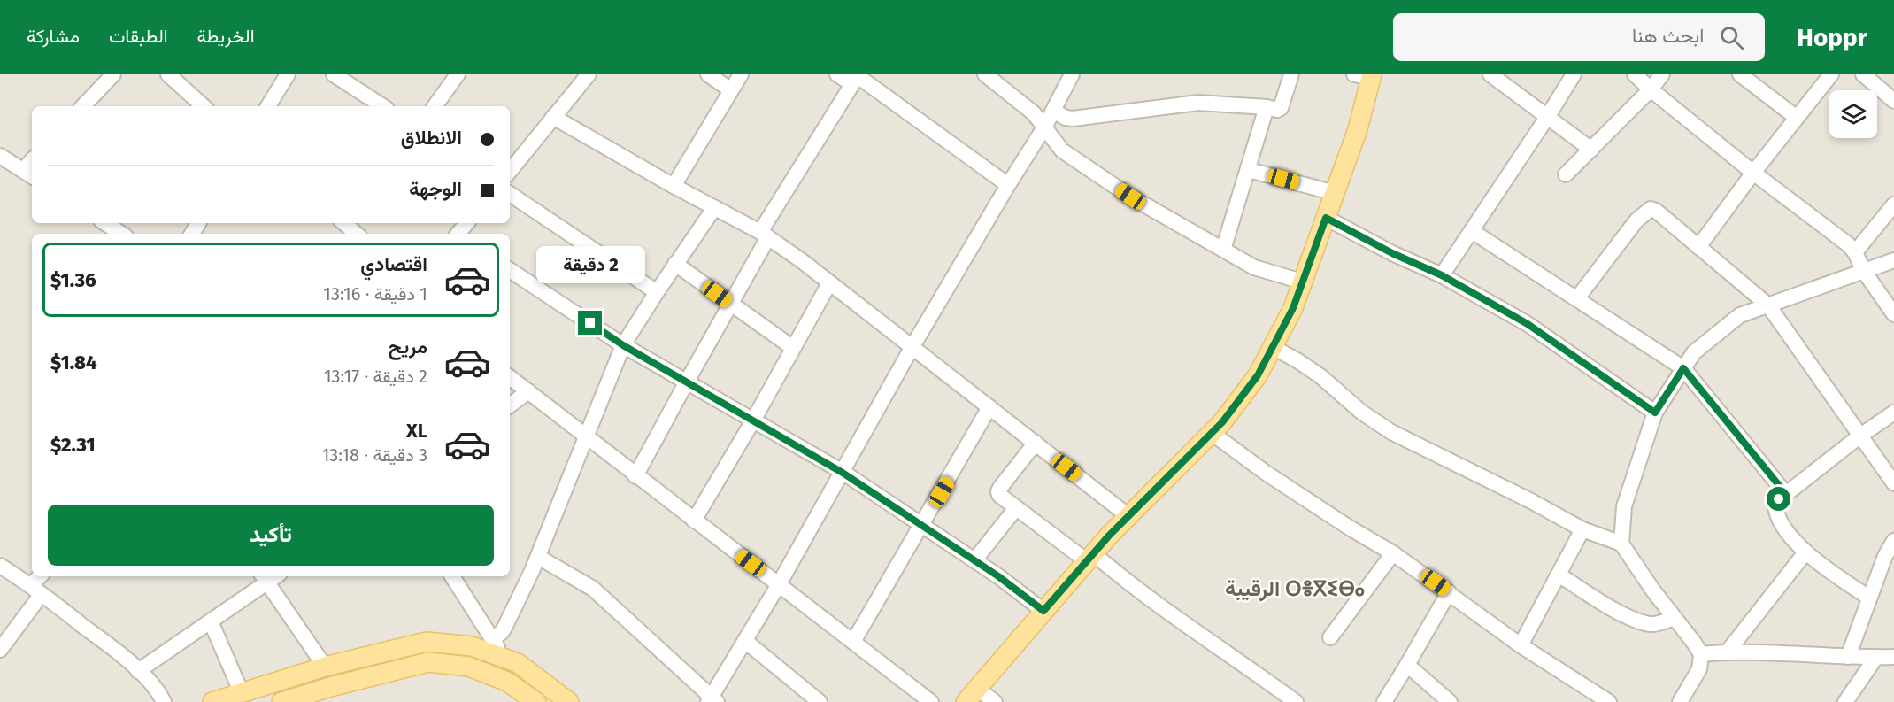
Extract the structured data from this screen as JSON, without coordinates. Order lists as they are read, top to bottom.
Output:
{
  "districts": ["الرقيبة ⵔⴻⴳⵉⴱⴰ"],
  "page": {
    "header": "Hoppr",
    "search": "ابحث هنا",
    "nav": ["الخريطة", "الطبقات", "مشاركة"],
    "banner": ["الانطلاق", "الوجهة"],
    "list": [
      {
        "name": "اقتصادي",
        "note": "1 دقيقة · 13:16",
        "value": "$1.36"
      },
      {
        "name": "مريح",
        "note": "2 دقيقة · 13:17",
        "value": "$1.84"
      },
      {
        "name": "XL",
        "note": "3 دقيقة · 13:18",
        "value": "$2.31"
      }
    ],
    "bubble": "2 دقيقة",
    "buttons": "تأكيد"
  }
}
